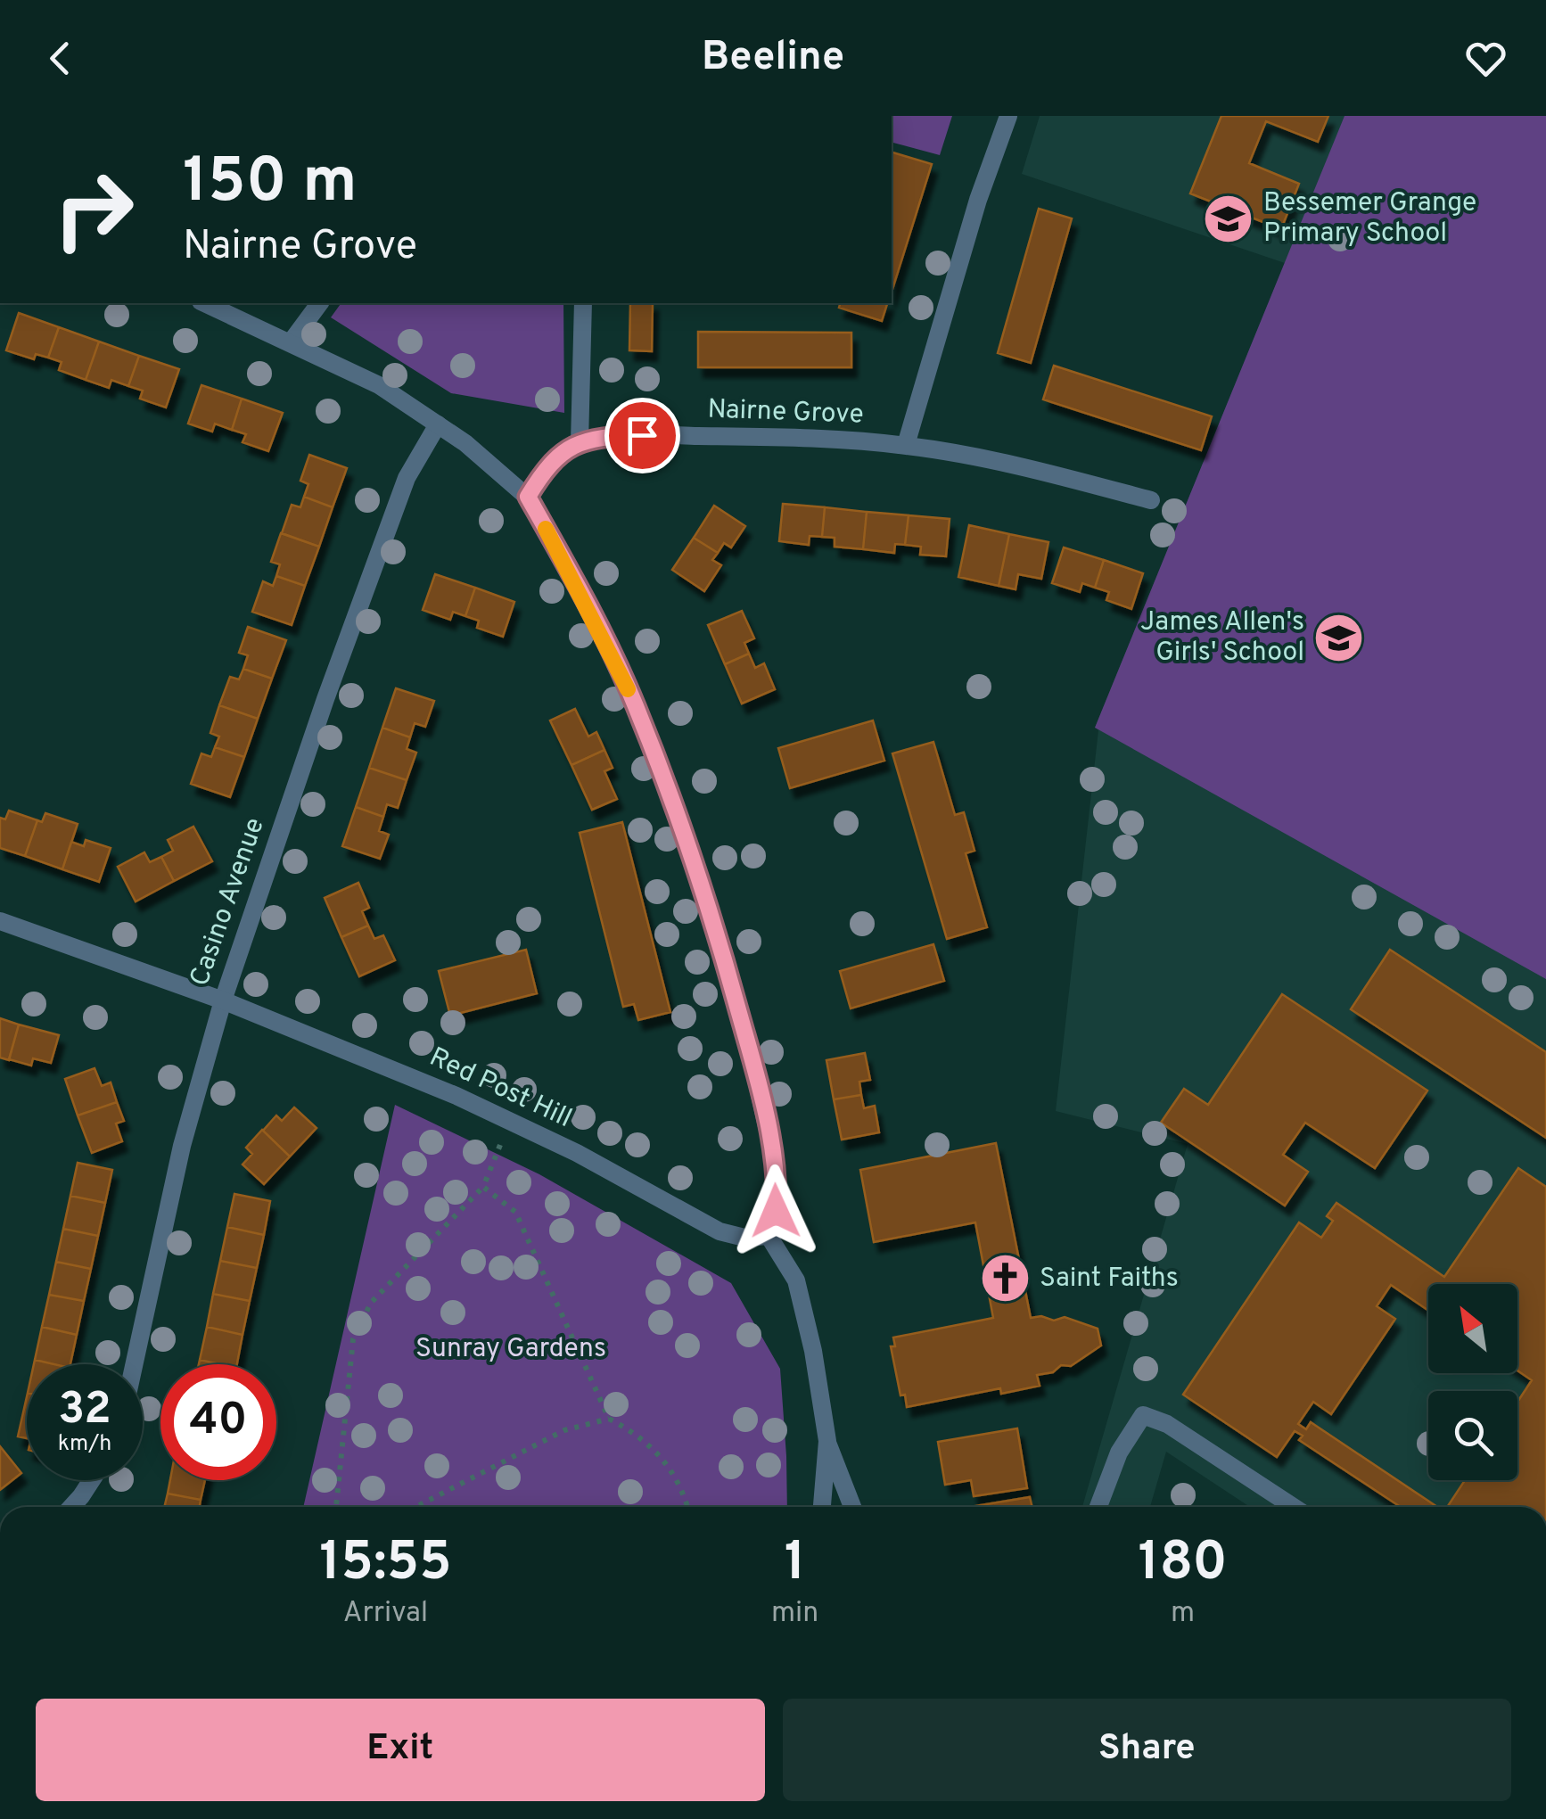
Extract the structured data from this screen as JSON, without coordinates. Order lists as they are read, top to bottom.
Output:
{
  "streets": {
    "street": ["Nairne Grove", "Casino Avenue", "Red Post Hill"]
  },
  "crossings": [
    ["Casino Avenue", "Red Post Hill"]
  ],
  "parks": ["Sunray Gardens"],
  "places": {
    "school or university": ["Bessemer Grange Primary School", "James Allen's Girls' School"],
    "church": ["Saint Faiths"]
  },
  "north": "top left",
  "page": {
    "header": "Beeline",
    "turn": ["150 m", "Nairne Grove"],
    "speed": "32 km/h",
    "limit": "40",
    "eta": [
      "15:55",
      "Arrival",
      "1",
      "min",
      "180",
      "m"
    ],
    "buttons": ["Exit", "Share"]
  }
}
